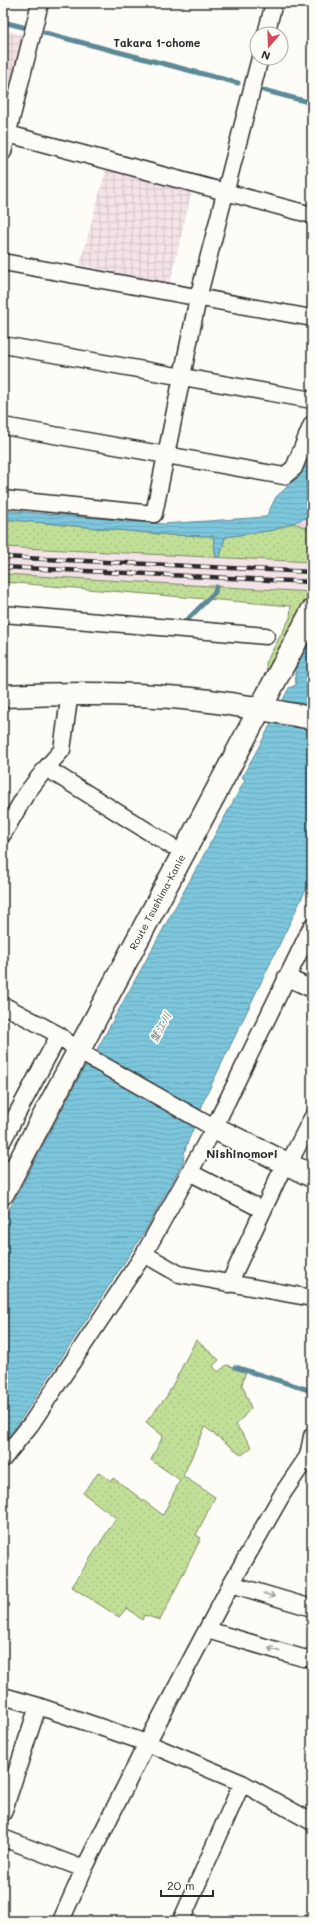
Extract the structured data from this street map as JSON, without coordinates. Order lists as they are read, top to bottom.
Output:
{
  "streets": {
    "main road": ["Route Tsushima-Kanie"]
  },
  "districts": ["Takara 1-chome", "Nishinomori"],
  "water": ["蟹江川"],
  "scale_bar": "20 m",
  "north": "bottom"
}
